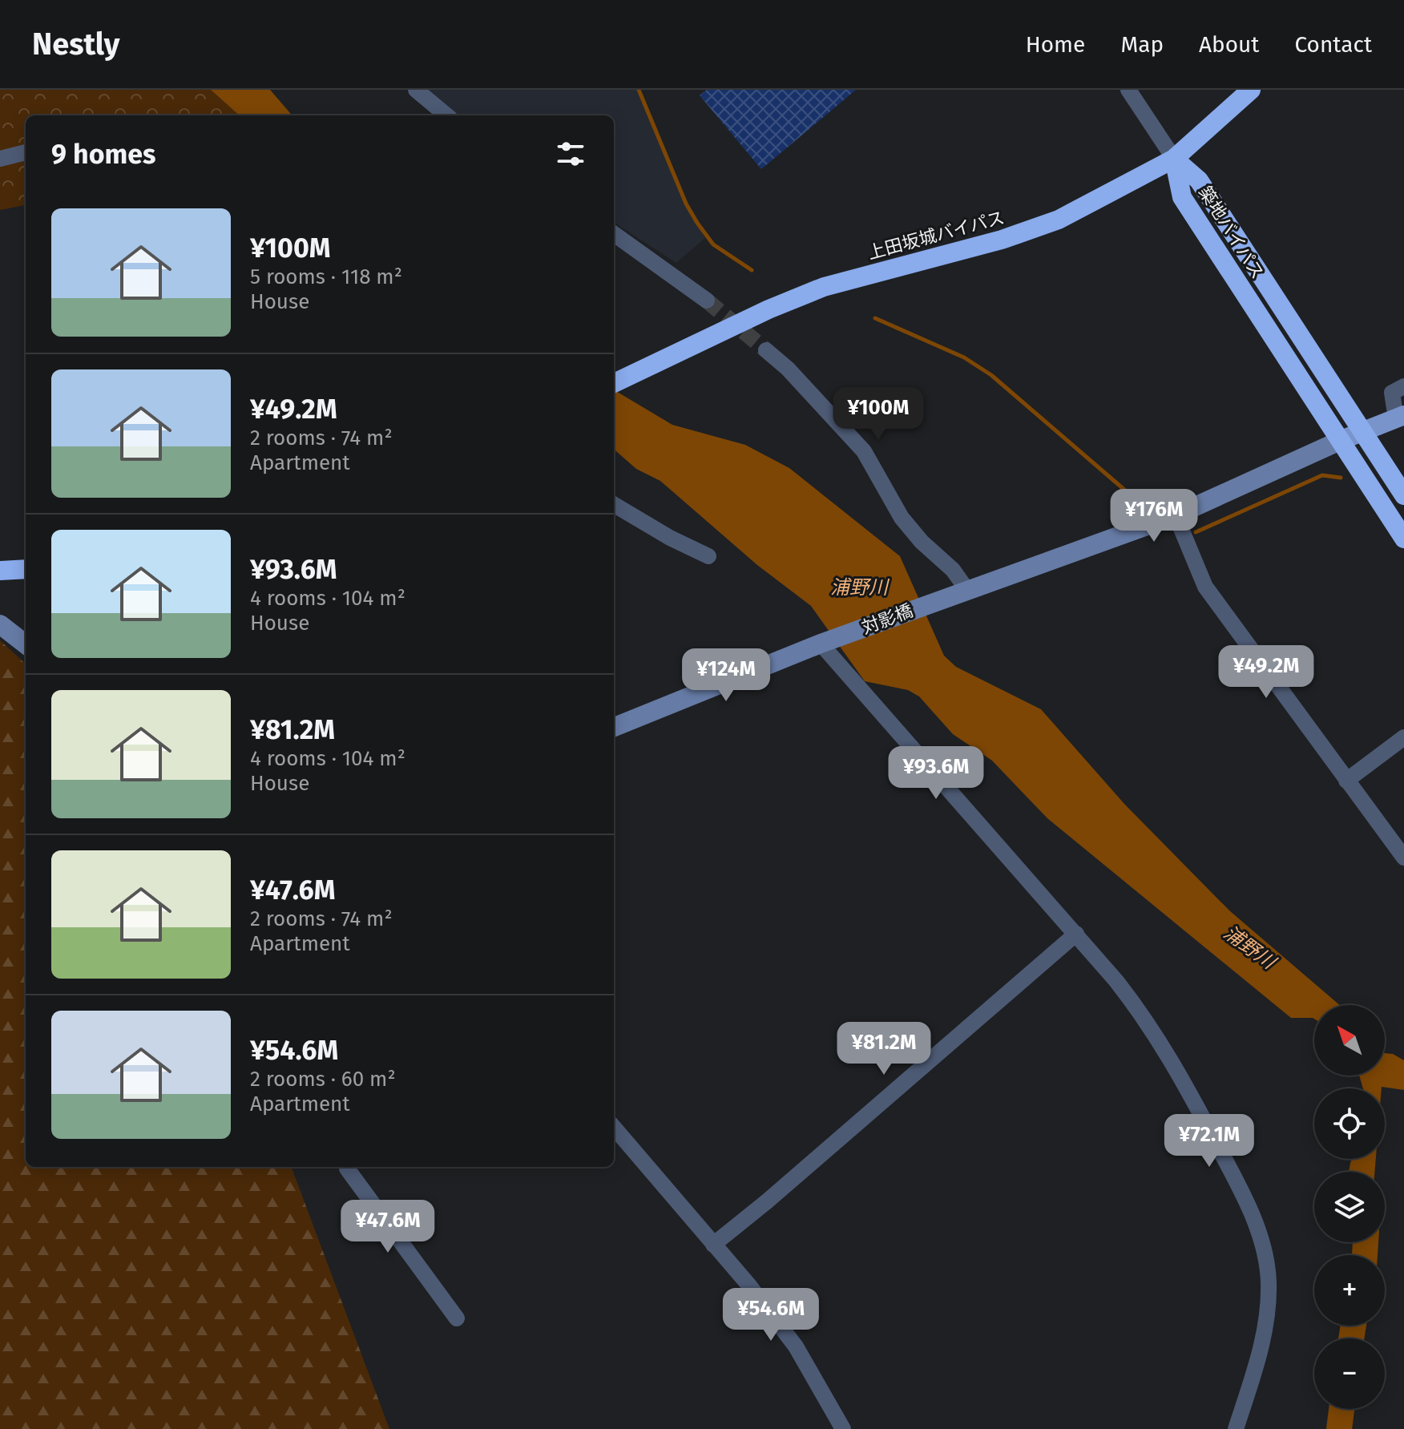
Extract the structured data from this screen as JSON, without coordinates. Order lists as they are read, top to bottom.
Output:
{
  "streets": {
    "highway": ["築地バイパス", "上田坂城バイパス"],
    "street": ["対影橋"]
  },
  "crossings": [
    ["築地バイパス", "上田坂城バイパス"],
    ["築地バイパス", "対影橋"]
  ],
  "water": ["浦野川"],
  "north": "top left",
  "page": {
    "header": "Nestly",
    "nav": [
      "Home",
      "Map",
      "About",
      "Contact"
    ],
    "heading": "9 homes",
    "list": [
      {
        "name": "¥100M",
        "note": "5 rooms · 118 m² · House"
      },
      {
        "name": "¥49.2M",
        "note": "2 rooms · 74 m² · Apartment"
      },
      {
        "name": "¥93.6M",
        "note": "4 rooms · 104 m² · House"
      },
      {
        "name": "¥81.2M",
        "note": "4 rooms · 104 m² · House"
      },
      {
        "name": "¥47.6M",
        "note": "2 rooms · 74 m² · Apartment"
      },
      {
        "name": "¥54.6M",
        "note": "2 rooms · 60 m² · Apartment"
      }
    ],
    "price": [
      "¥100M",
      "¥176M",
      "¥49.2M",
      "¥124M",
      "¥93.6M",
      "¥81.2M",
      "¥72.1M",
      "¥47.6M",
      "¥54.6M"
    ],
    "map_buttons": ["+", "−"]
  }
}
